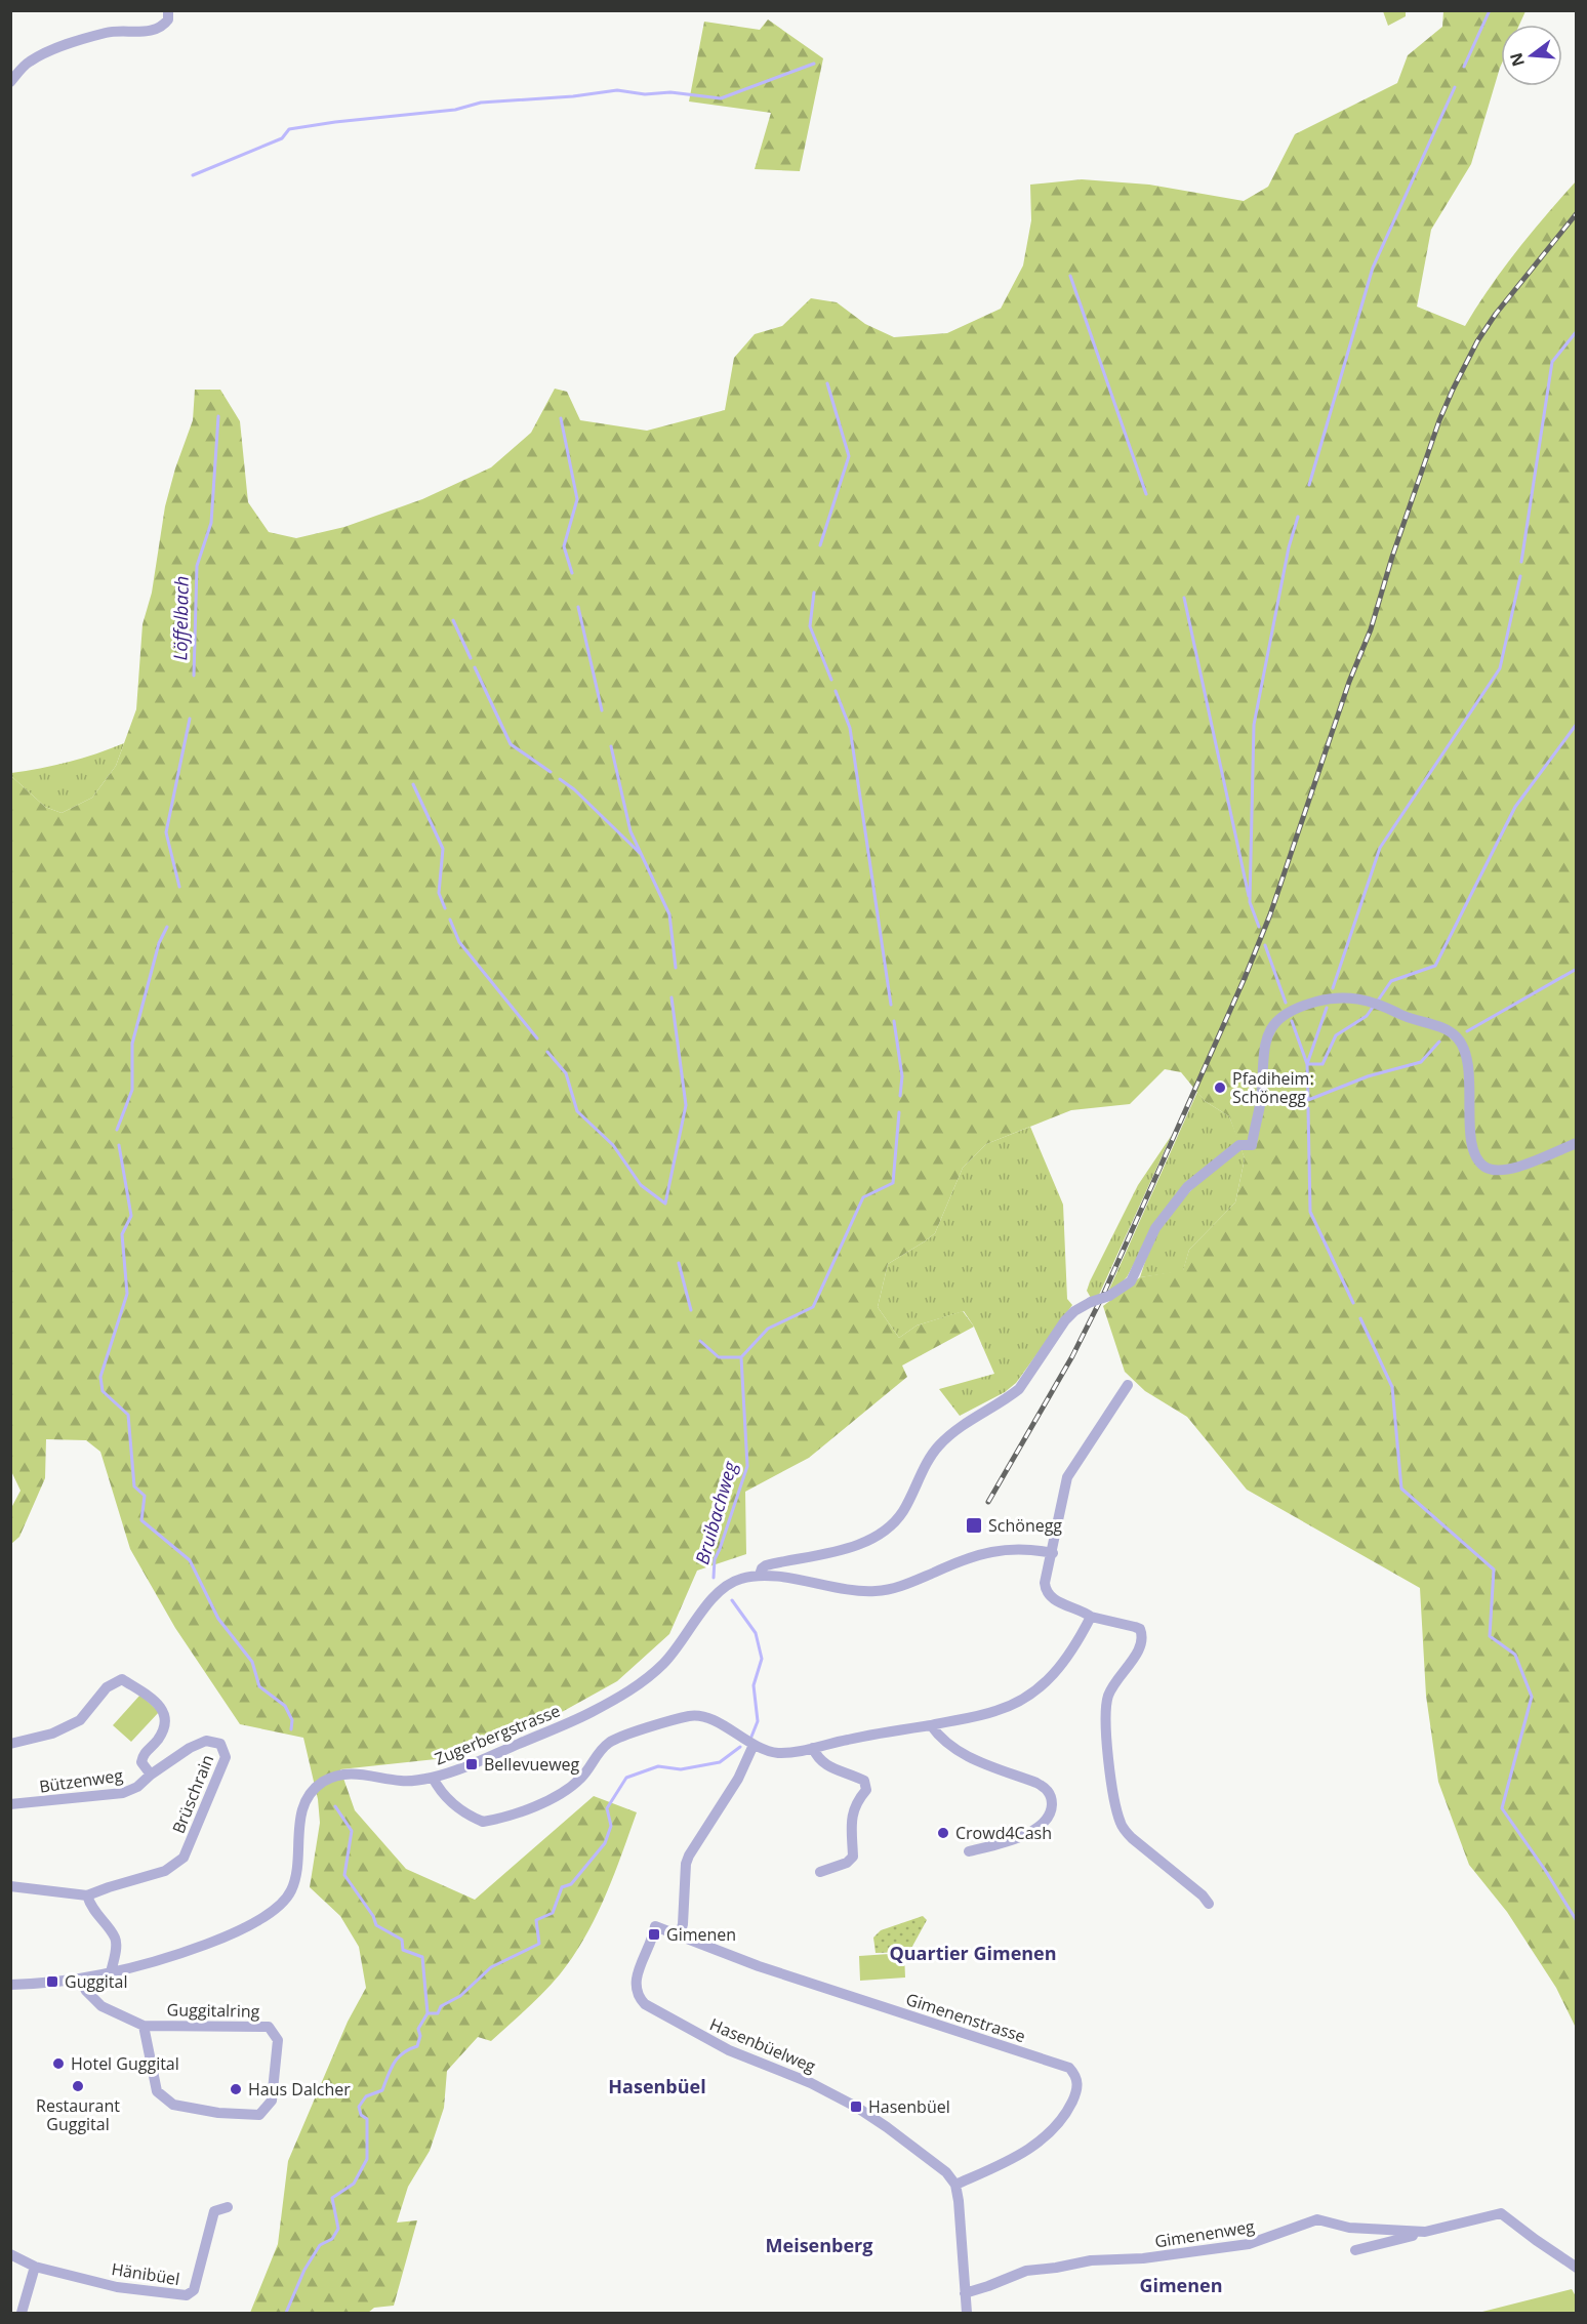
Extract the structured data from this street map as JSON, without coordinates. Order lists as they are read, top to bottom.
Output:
{
  "streets": {
    "street": [
      "Zugerbergstrasse",
      "Bützenweg",
      "Brüschrain",
      "Guggitalring",
      "Gimenenstrasse",
      "Hasenbüelweg",
      "Gimenenweg",
      "Hänibüel"
    ]
  },
  "crossings": [
    ["Zugerbergstrasse", "Guggitalring"],
    ["Bützenweg", "Brüschrain"],
    ["Gimenenstrasse", "Hasenbüelweg"]
  ],
  "districts": [
    "Quartier Gimenen",
    "Hasenbüel",
    "Meisenberg",
    "Gimenen"
  ],
  "water": ["Löffelbach", "Bruibachweg"],
  "places": {
    "other": [
      "Pfadiheim: Schönegg",
      "Crowd4Cash",
      "Hotel Guggital",
      "Restaurant Guggital",
      "Haus Dalcher"
    ],
    "transit": [
      "Schönegg",
      "Bellevueweg",
      "Gimenen",
      "Guggital",
      "Hasenbüel"
    ]
  },
  "north": "left"
}
